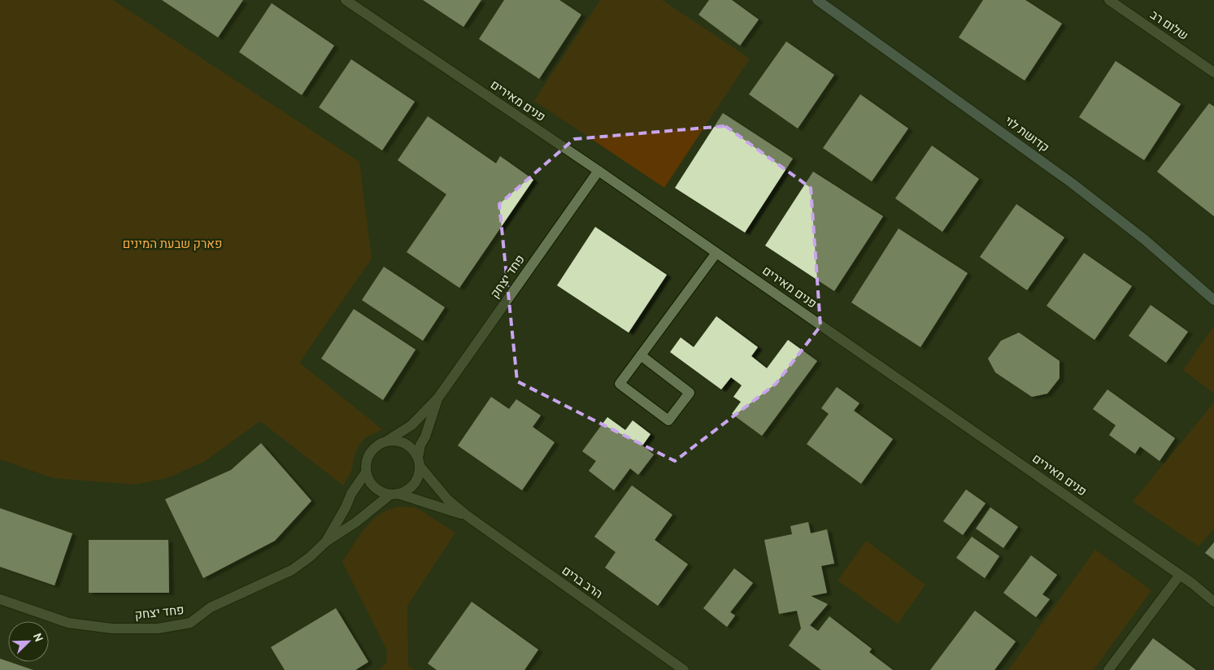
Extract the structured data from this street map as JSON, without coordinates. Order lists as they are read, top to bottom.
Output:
{
  "streets": {
    "street": [
      "שלום רב",
      "פנים מאירים",
      "קדושת לוי",
      "פחד יצחק",
      "הרב ברים"
    ]
  },
  "crossings": [
    ["פנים מאירים", "פחד יצחק"],
    ["פחד יצחק", "הרב ברים"]
  ],
  "parks": ["פארק שבעת המינים"],
  "north": "top right"
}
